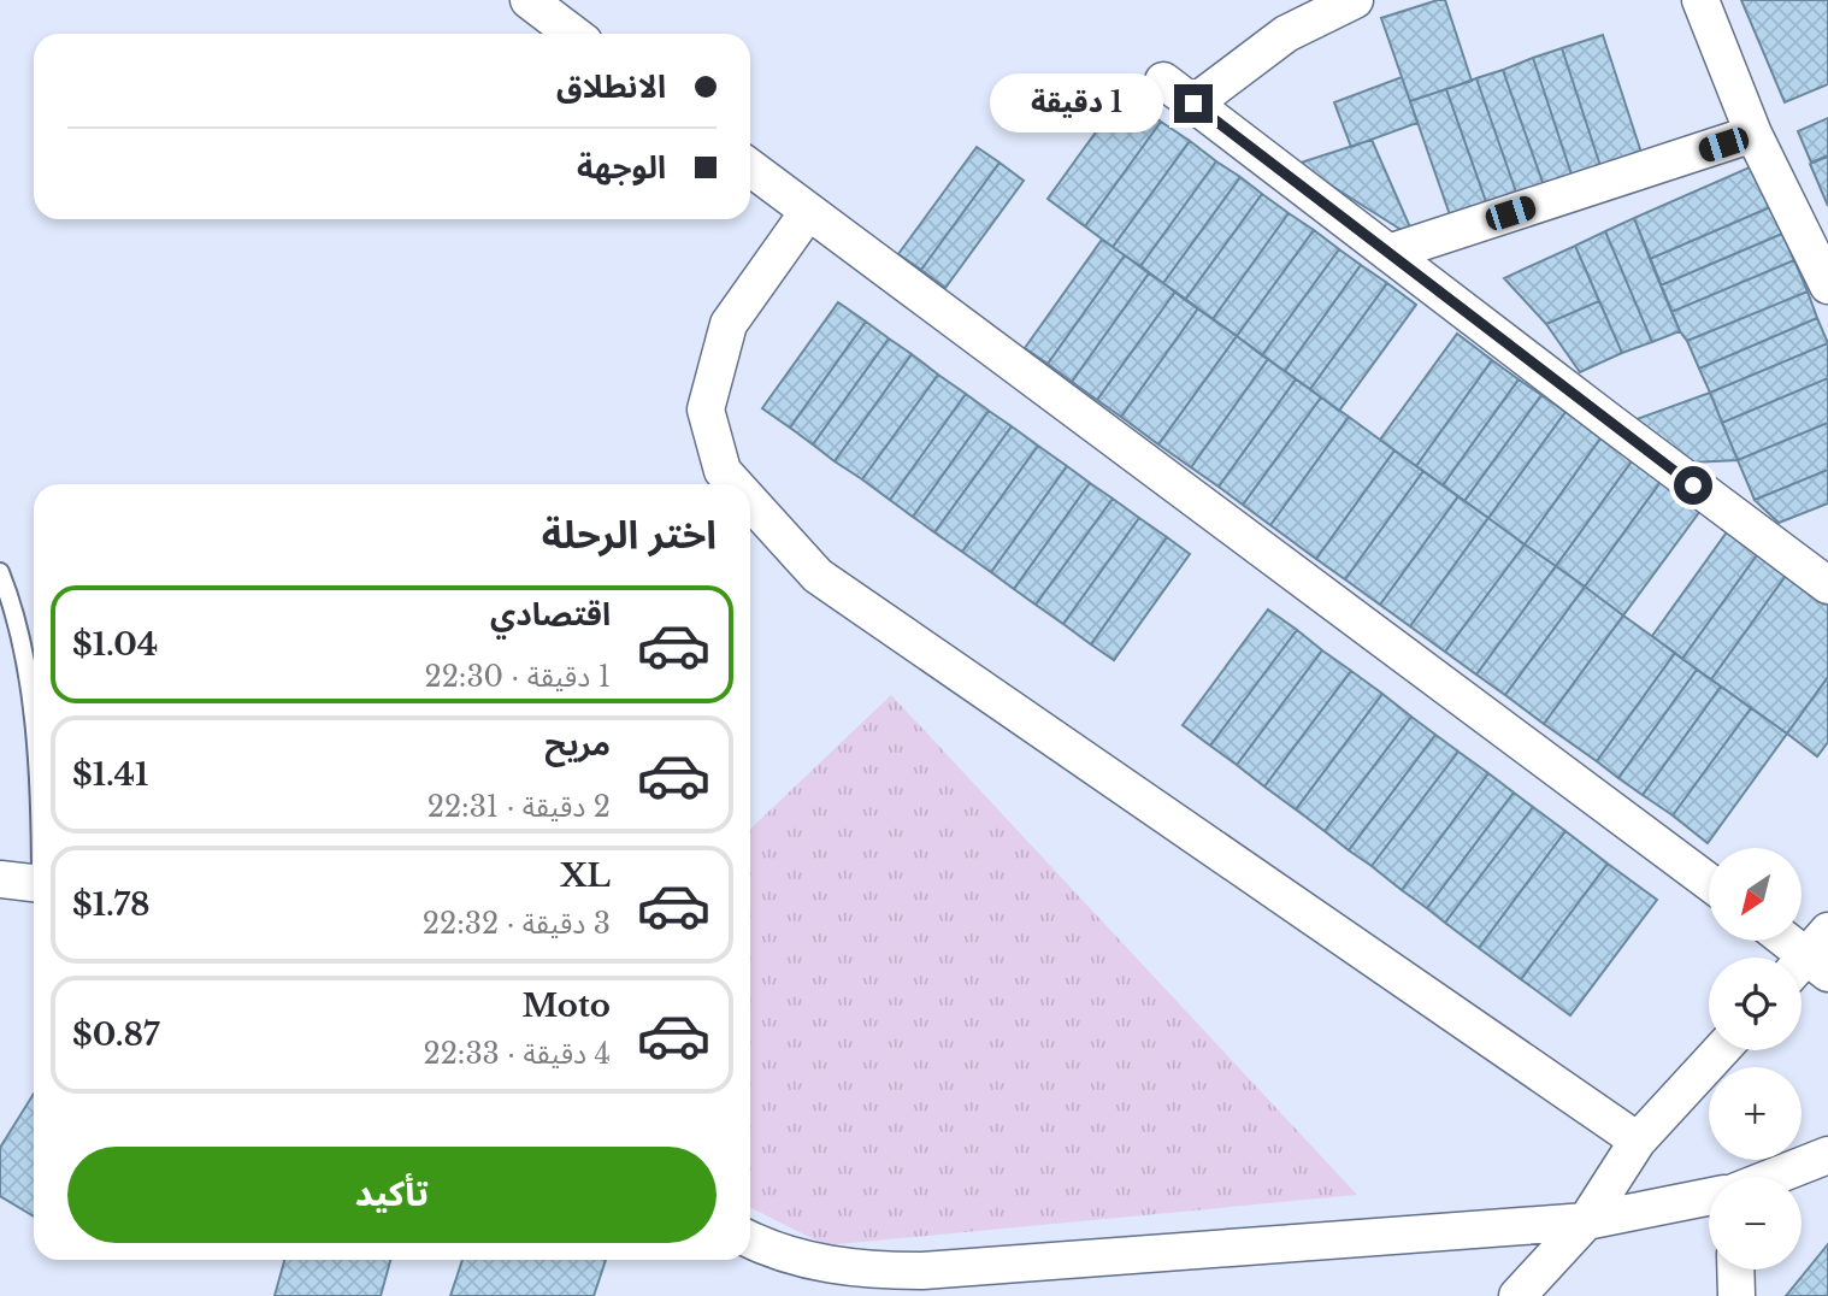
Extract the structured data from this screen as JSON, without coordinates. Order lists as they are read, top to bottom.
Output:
{
  "north": "bottom left",
  "page": {
    "banner": ["الانطلاق", "الوجهة"],
    "bubble": "1 دقيقة",
    "heading": "اختر الرحلة",
    "list": [
      {
        "name": "اقتصادي",
        "note": "1 دقيقة · 22:30",
        "value": "$1.04"
      },
      {
        "name": "مريح",
        "note": "2 دقيقة · 22:31",
        "value": "$1.41"
      },
      {
        "name": "XL",
        "note": "3 دقيقة · 22:32",
        "value": "$1.78"
      },
      {
        "name": "Moto",
        "note": "4 دقيقة · 22:33",
        "value": "$0.87"
      }
    ],
    "map_buttons": ["+", "−"],
    "buttons": "تأكيد"
  }
}
